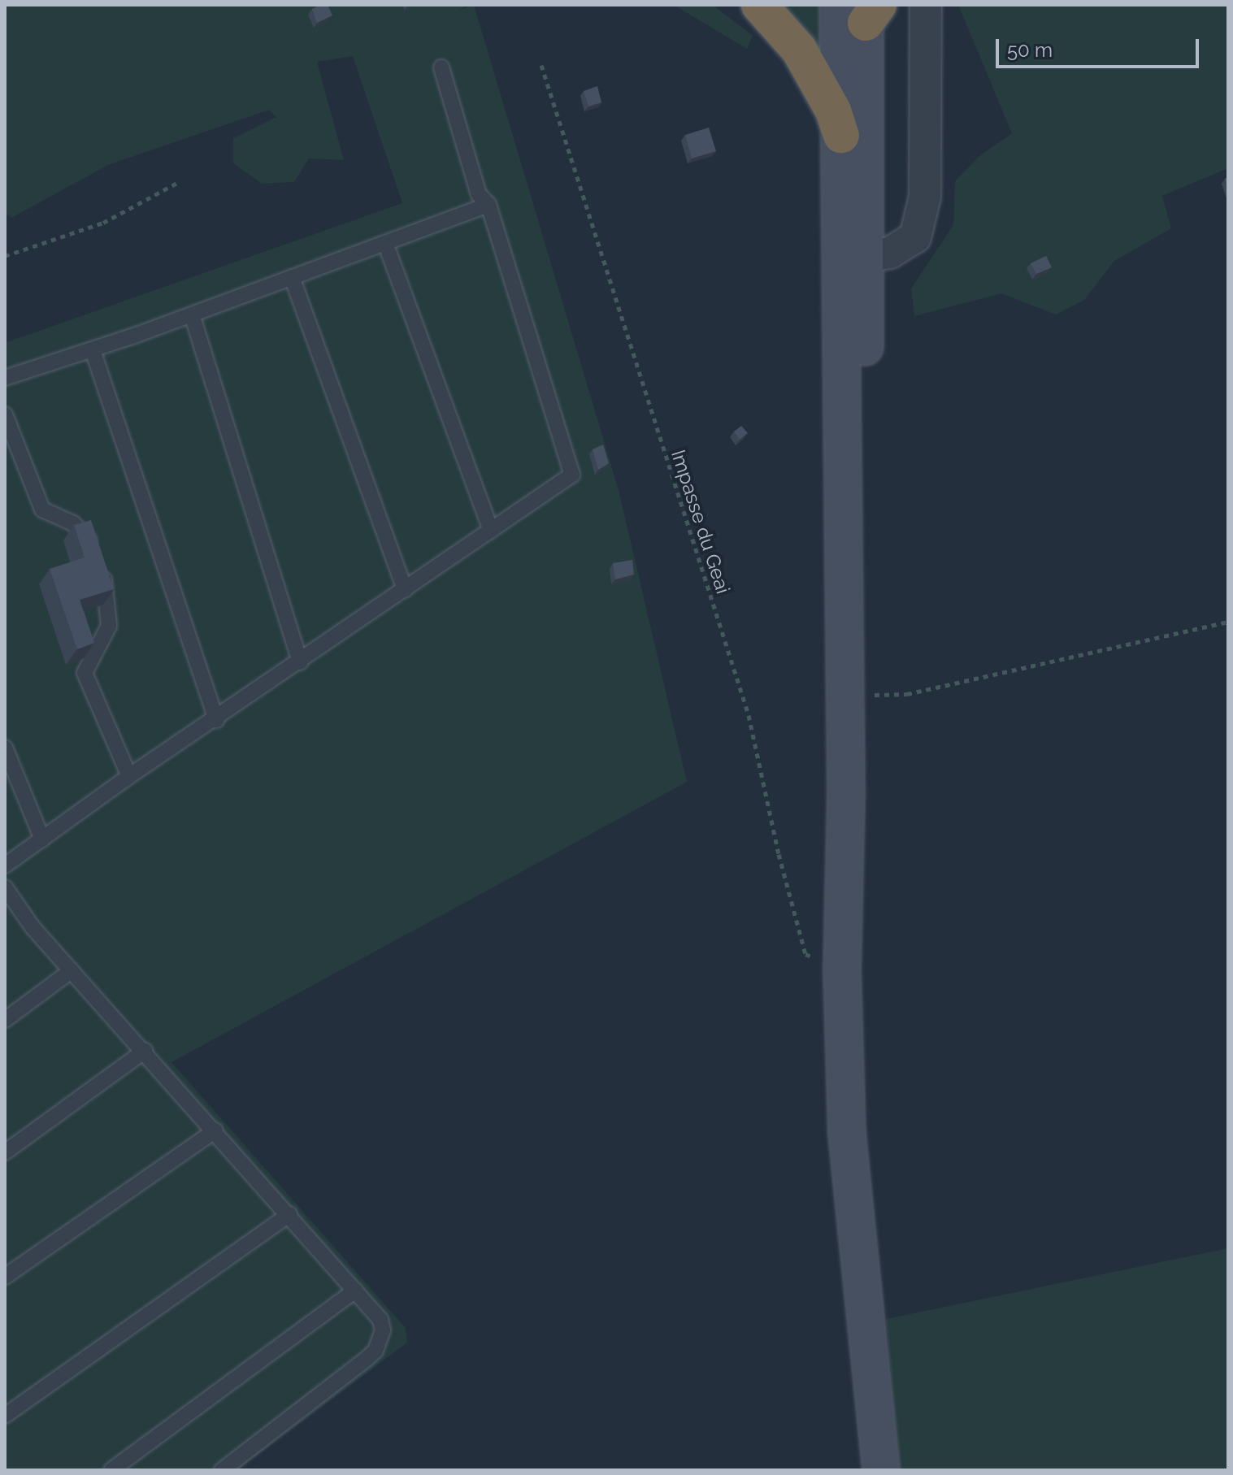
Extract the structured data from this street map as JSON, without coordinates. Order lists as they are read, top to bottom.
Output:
{
  "streets": {
    "path": ["Impasse du Geai"]
  },
  "scale_bar": "50 m"
}
